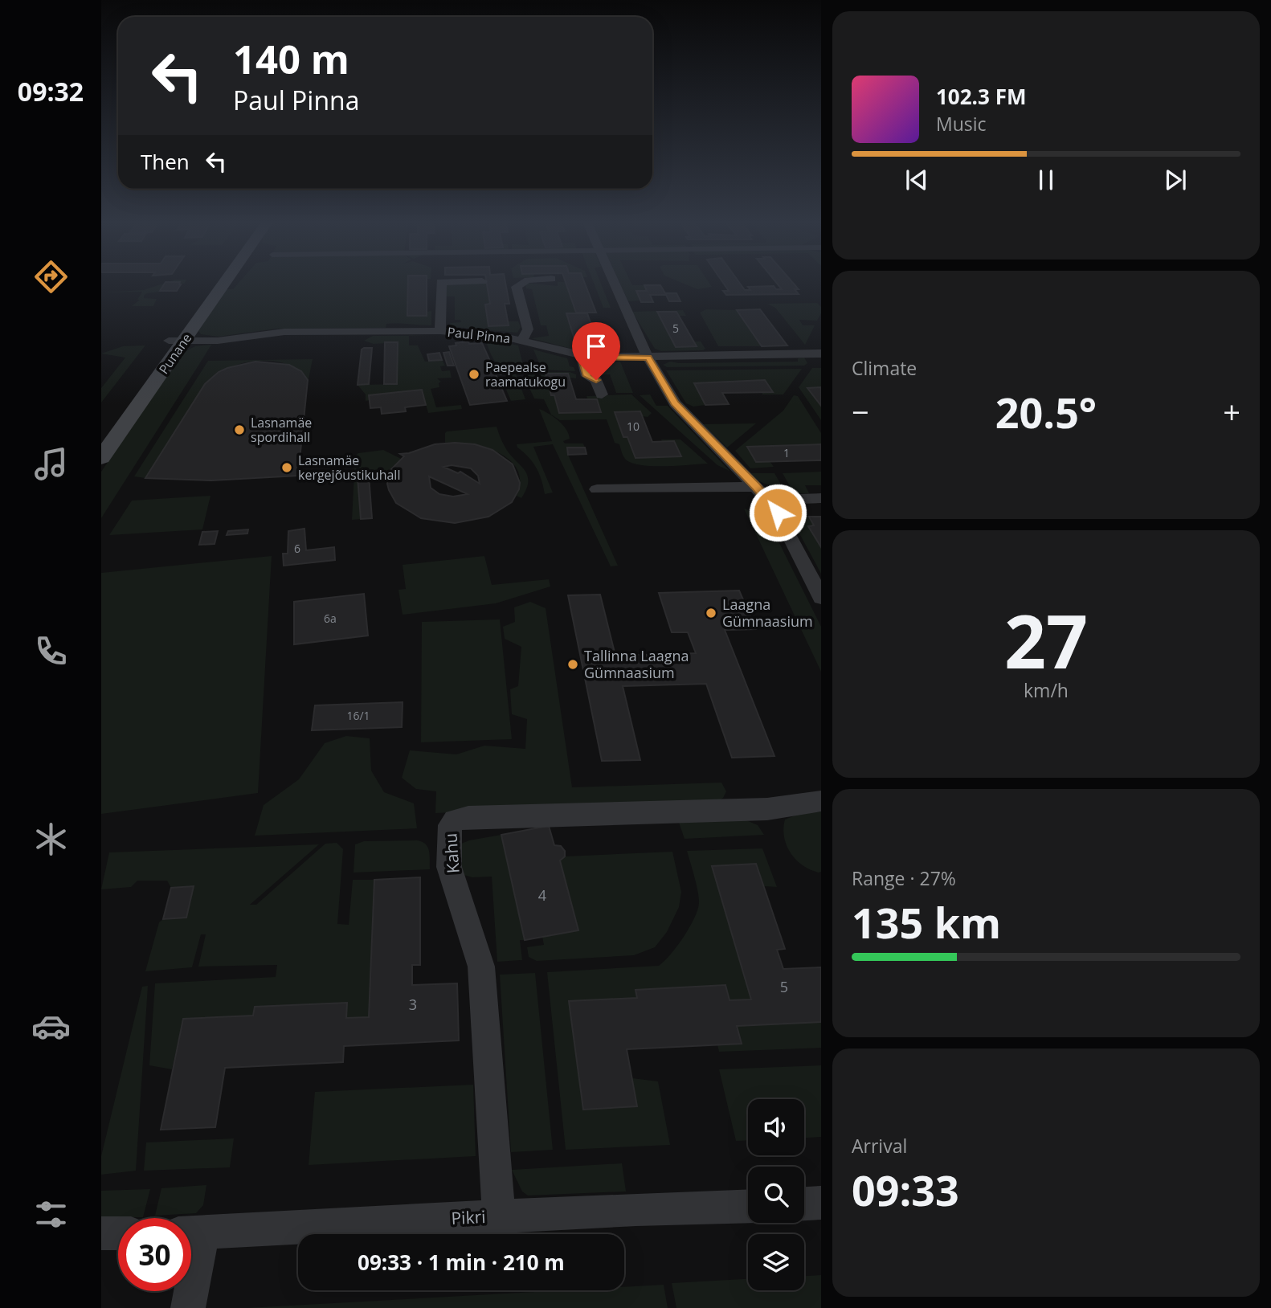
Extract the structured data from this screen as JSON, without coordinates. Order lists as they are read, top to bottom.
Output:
{
  "streets": {
    "main road": ["Punane"],
    "street": ["Paul Pinna", "Kahu", "Pikri"]
  },
  "crossings": [
    ["Paul Pinna", "Punane"],
    ["Kahu", "Pikri"]
  ],
  "places": [
    "Paepealse raamatukogu",
    "Lasnamäe spordihall",
    "Lasnamäe kergejõustikuhall",
    "Laagna Gümnaasium",
    "Tallinna Laagna Gümnaasium"
  ],
  "house_numbers": [
    "5",
    "10",
    "1",
    "6",
    "6a",
    "16/1",
    "4",
    "5",
    "3"
  ],
  "page": {
    "tabs": "09:32",
    "turn": ["140 m", "Paul Pinna"],
    "song": ["102.3 FM", "Music"],
    "then": "Then",
    "tile": [
      "Climate",
      ["27", "km/h"],
      ["Range · 27%", "135 km"],
      ["Arrival", "09:33"]
    ],
    "heat": ["−", "20.5°", "+"],
    "limit": "30",
    "trip": "09:33 · 1 min · 210 m"
  }
}
